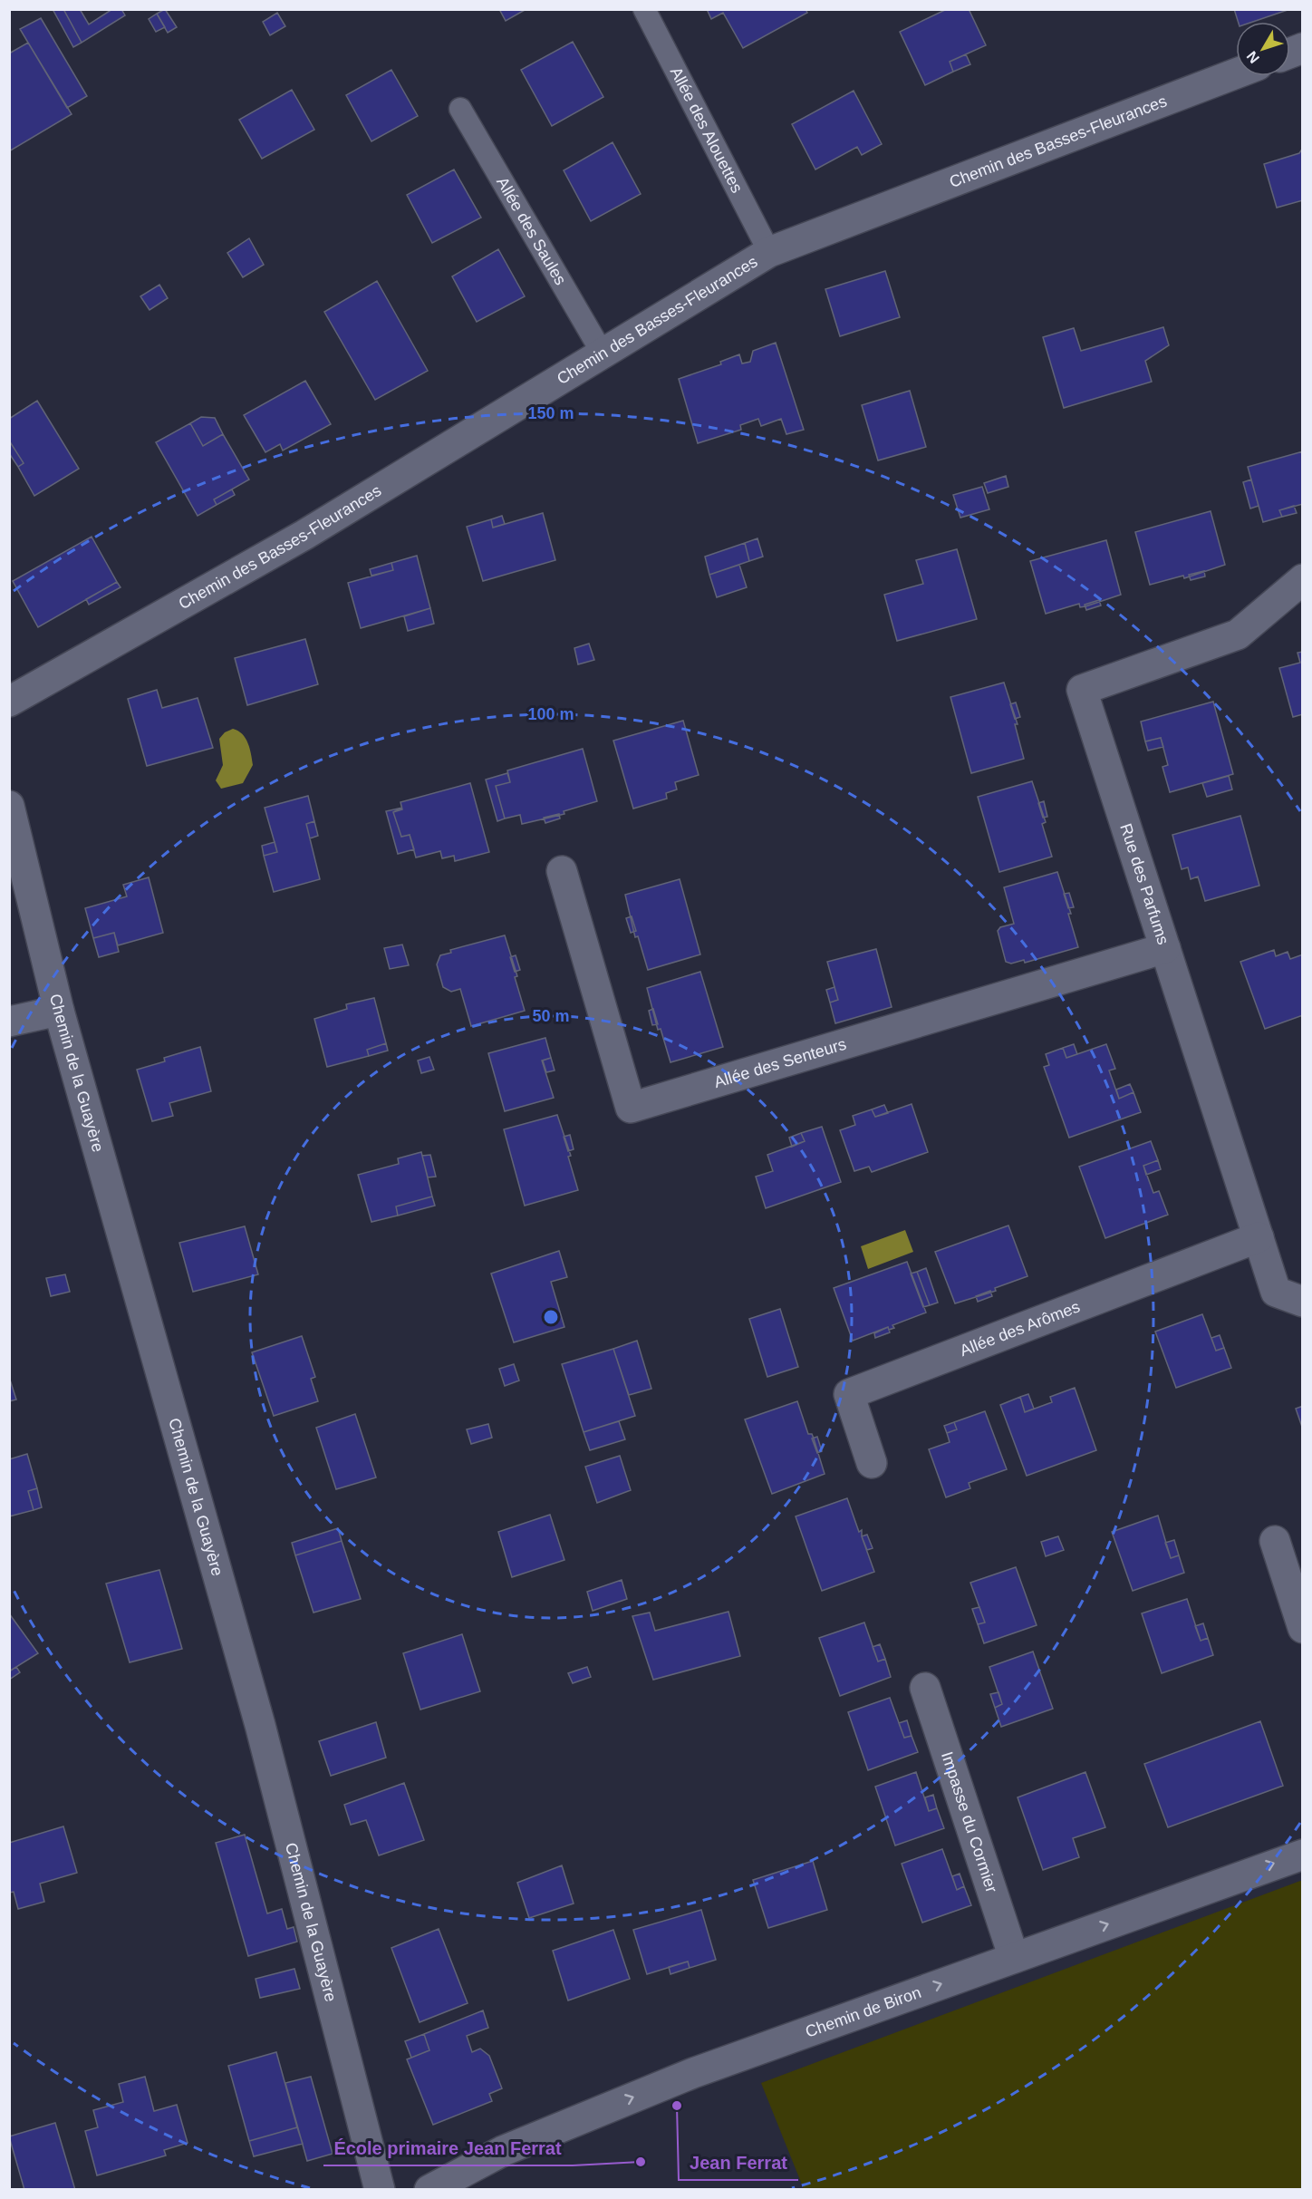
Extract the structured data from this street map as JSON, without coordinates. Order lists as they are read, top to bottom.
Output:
{
  "streets": {
    "street": [
      "Chemin des Basses-Fleurances",
      "Rue des Parfums",
      "Allée des Senteurs",
      "Chemin de la Guayère",
      "Allée des Arômes",
      "Impasse du Cormier",
      "Chemin de Biron"
    ],
    "lane": ["Allée des Alouettes", "Allée des Saules"]
  },
  "crossings": [
    ["Allée des Alouettes", "Chemin des Basses-Fleurances"],
    ["Chemin des Basses-Fleurances", "Allée des Saules"],
    ["Rue des Parfums", "Allée des Senteurs"],
    ["Rue des Parfums", "Allée des Arômes"],
    ["Impasse du Cormier", "Chemin de Biron"]
  ],
  "one_way": ["Chemin de Biron"],
  "places": ["Jean Ferrat", "École primaire Jean Ferrat"],
  "north": "bottom left",
  "rings": ["150 m", "100 m", "50 m"]
}
